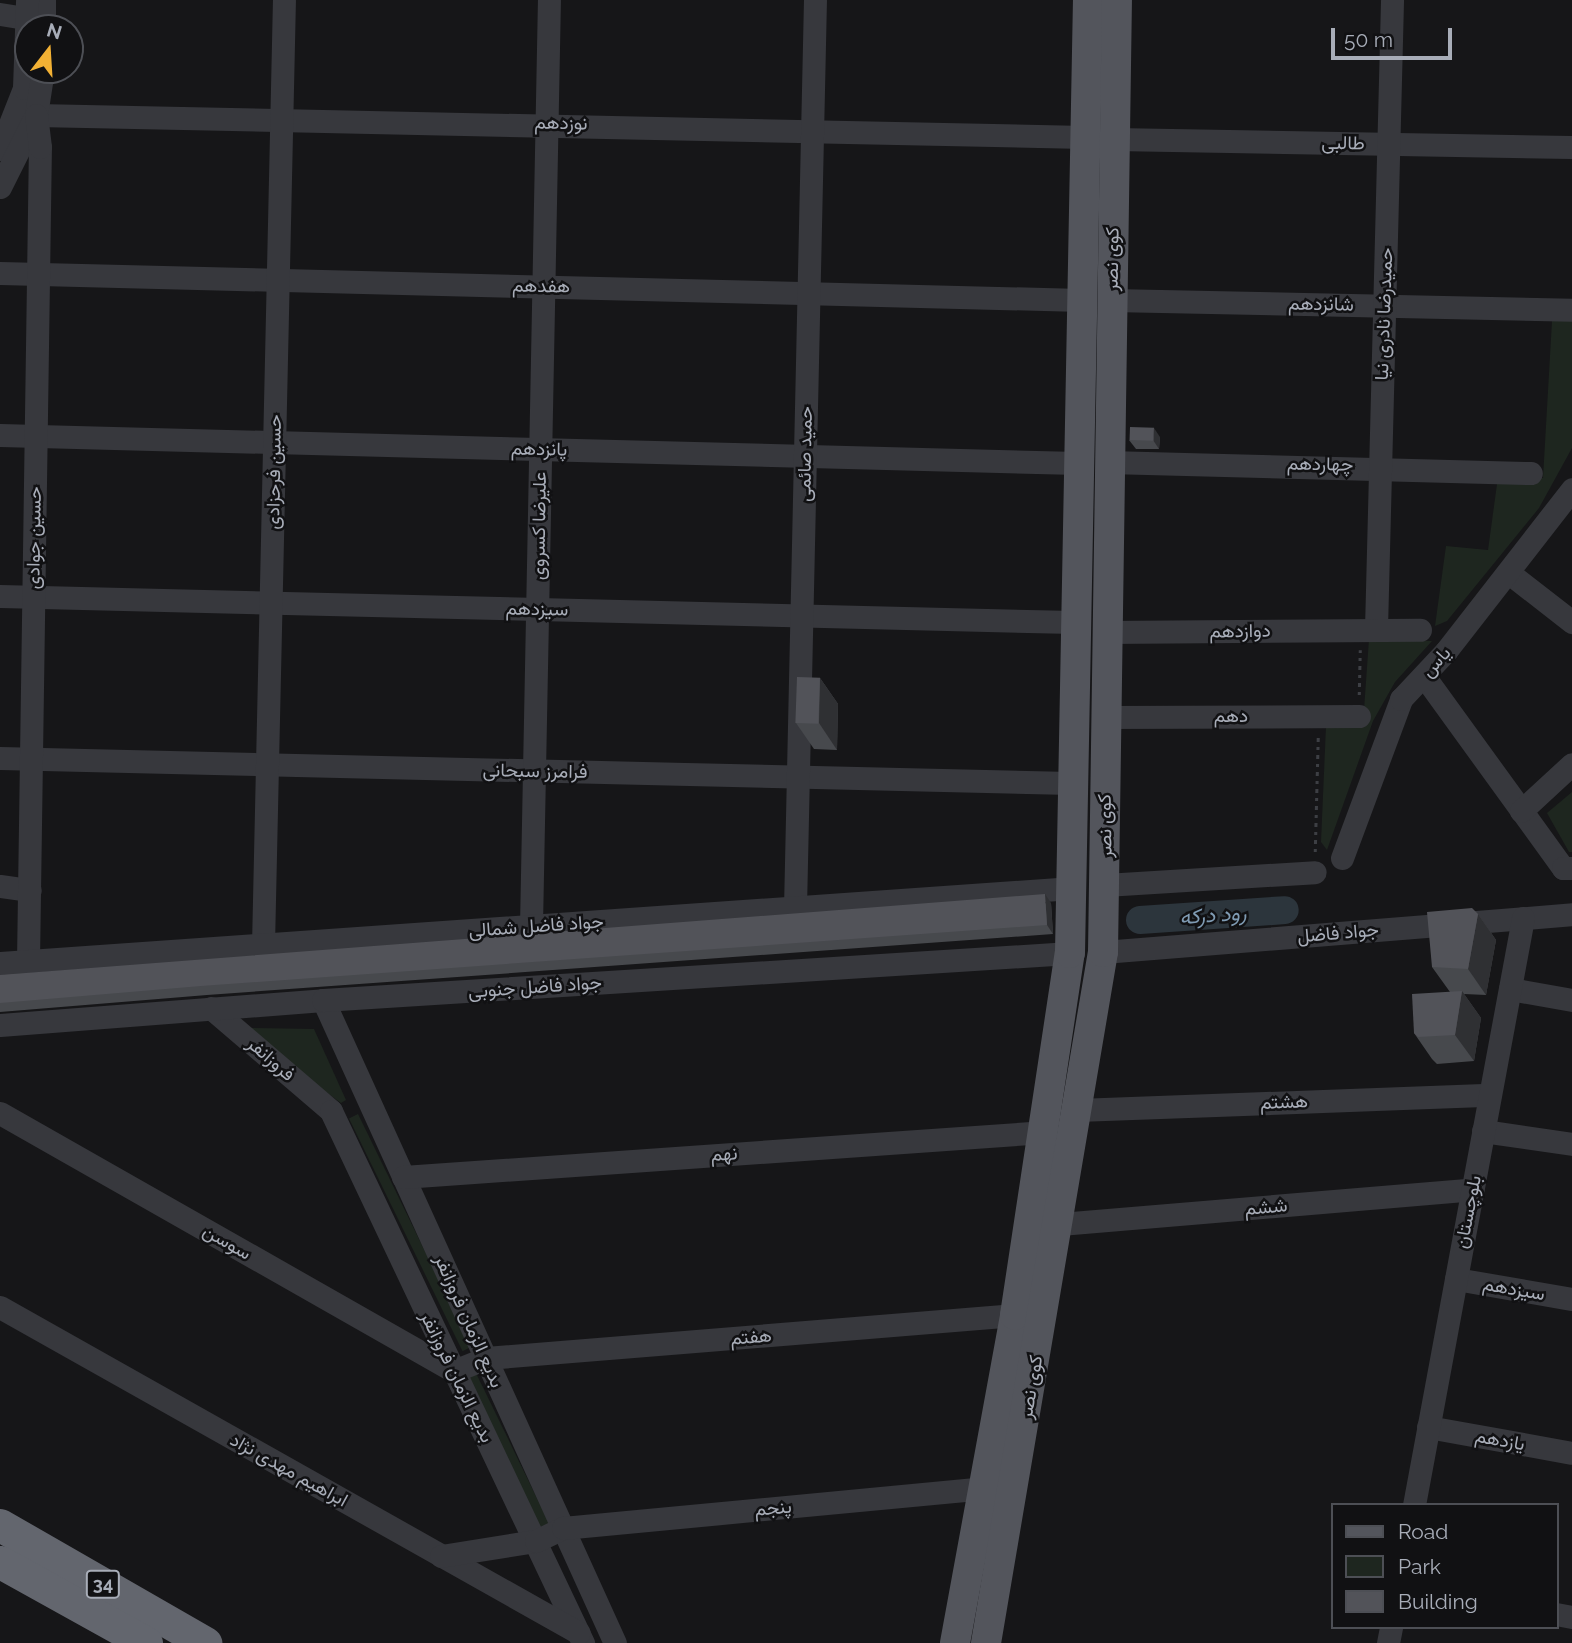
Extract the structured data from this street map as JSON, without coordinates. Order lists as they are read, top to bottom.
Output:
{
  "streets": {
    "highway": ["34"],
    "main road": ["کوی نصر"],
    "street": [
      "نوزدهم",
      "طالبی",
      "هفدهم",
      "شانزدهم",
      "حمیدرضا نادری نیا",
      "پانزدهم",
      "حمید صائمی",
      "چهاردهم",
      "حسین فرحزادی",
      "علیرضا کسروی",
      "حسین جوادی",
      "سیزدهم",
      "دوازدهم",
      "یاس",
      "دهم",
      "فرامرز سبحانی",
      "جواد فاضل شمالی",
      "جواد فاضل",
      "جواد فاضل جنوبی",
      "فروزانفر",
      "هشتم",
      "نهم",
      "ششم",
      "بلوچستان",
      "سوسن",
      "بدیع‌ الزمان فروزانفر",
      "هفتم",
      "بدیع الزمان فروزانفر",
      "یازدهم",
      "ابراهیم مهدی نژاد",
      "پنجم"
    ]
  },
  "crossings": [
    ["نوزدهم", "طالبی"],
    ["نوزدهم", "کوی نصر"],
    ["نوزدهم", "حمید صائمی"],
    ["نوزدهم", "حسین فرحزادی"],
    ["نوزدهم", "علیرضا کسروی"],
    ["نوزدهم", "حسین جوادی"],
    ["طالبی", "کوی نصر"],
    ["طالبی", "حمیدرضا نادری نیا"],
    ["کوی نصر", "هفدهم"],
    ["کوی نصر", "شانزدهم"],
    ["کوی نصر", "پانزدهم"],
    ["کوی نصر", "چهاردهم"],
    ["کوی نصر", "سیزدهم"],
    ["کوی نصر", "دوازدهم"],
    ["کوی نصر", "دهم"],
    ["کوی نصر", "فرامرز سبحانی"],
    ["کوی نصر", "جواد فاضل شمالی"],
    ["کوی نصر", "جواد فاضل"],
    ["کوی نصر", "جواد فاضل جنوبی"],
    ["کوی نصر", "هشتم"],
    ["کوی نصر", "نهم"],
    ["کوی نصر", "ششم"],
    ["کوی نصر", "هفتم"],
    ["کوی نصر", "پنجم"],
    ["هفدهم", "حمید صائمی"],
    ["هفدهم", "حسین فرحزادی"],
    ["هفدهم", "علیرضا کسروی"],
    ["هفدهم", "حسین جوادی"],
    ["شانزدهم", "حمیدرضا نادری نیا"],
    ["حمیدرضا نادری نیا", "چهاردهم"],
    ["حمیدرضا نادری نیا", "دوازدهم"],
    ["پانزدهم", "حمید صائمی"],
    ["پانزدهم", "حسین فرحزادی"],
    ["پانزدهم", "علیرضا کسروی"],
    ["پانزدهم", "حسین جوادی"],
    ["حمید صائمی", "سیزدهم"],
    ["حمید صائمی", "فرامرز سبحانی"],
    ["حمید صائمی", "جواد فاضل شمالی"],
    ["حسین فرحزادی", "سیزدهم"],
    ["حسین فرحزادی", "فرامرز سبحانی"],
    ["حسین فرحزادی", "جواد فاضل شمالی"],
    ["علیرضا کسروی", "سیزدهم"],
    ["علیرضا کسروی", "فرامرز سبحانی"],
    ["علیرضا کسروی", "جواد فاضل شمالی"],
    ["حسین جوادی", "سیزدهم"],
    ["حسین جوادی", "فرامرز سبحانی"],
    ["حسین جوادی", "جواد فاضل شمالی"],
    ["سیزدهم", "بلوچستان"],
    ["جواد فاضل", "بلوچستان"],
    ["جواد فاضل جنوبی", "فروزانفر"],
    ["جواد فاضل جنوبی", "بدیع‌ الزمان فروزانفر"],
    ["فروزانفر", "بدیع الزمان فروزانفر"],
    ["هشتم", "بلوچستان"],
    ["نهم", "بدیع‌ الزمان فروزانفر"],
    ["ششم", "بلوچستان"],
    ["بلوچستان", "یازدهم"],
    ["سوسن", "هفتم"],
    ["سوسن", "بدیع الزمان فروزانفر"],
    ["بدیع‌ الزمان فروزانفر", "هفتم"],
    ["بدیع‌ الزمان فروزانفر", "پنجم"],
    ["هفتم", "بدیع الزمان فروزانفر"],
    ["بدیع الزمان فروزانفر", "ابراهیم مهدی نژاد"]
  ],
  "water": ["رود درکه"],
  "legend": ["Road", "Park", "Building"],
  "scale_bar": "50 m",
  "north": "top"
}
